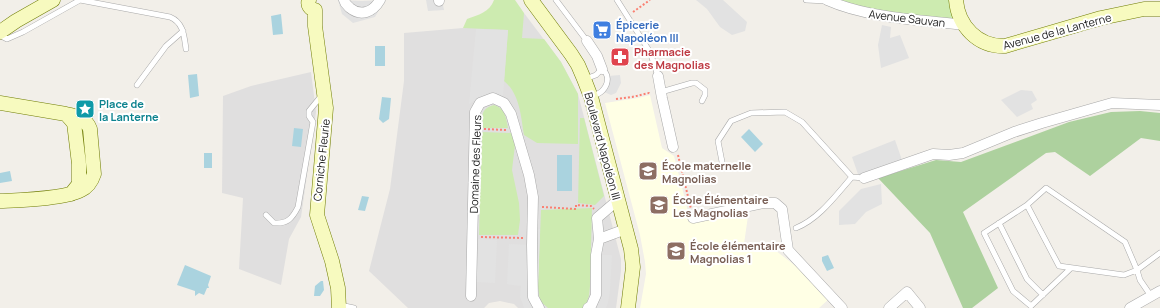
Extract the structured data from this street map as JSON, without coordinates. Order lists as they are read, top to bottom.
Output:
{
  "streets": {
    "main road": ["Avenue de la Lanterne", "Boulevard Napoléon III", "Corniche Fleurie"],
    "street": ["Avenue Sauvan", "Domaine des Fleurs"]
  },
  "crossings": [
    ["Avenue Sauvan", "Avenue de la Lanterne"]
  ],
  "places": {
    "supermarket": ["Épicerie Napoléon III"],
    "pharmacy": ["Pharmacie des Magnolias"],
    "place": ["Place de la Lanterne"],
    "school or university": ["École maternelle Magnolias", "École Élémentaire Les Magnolias", "École élémentaire Magnolias 1"]
  }
}
